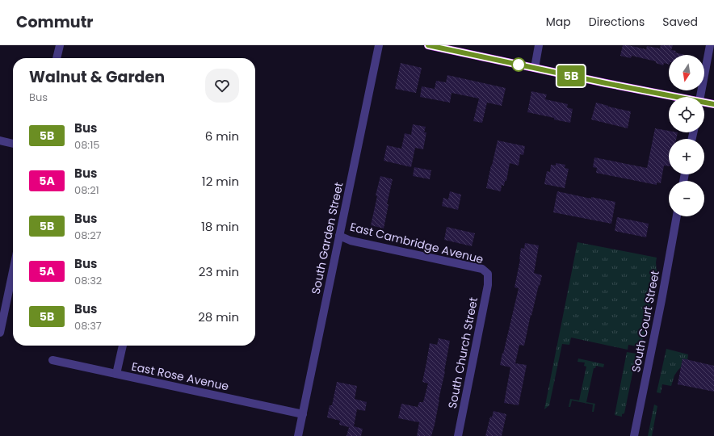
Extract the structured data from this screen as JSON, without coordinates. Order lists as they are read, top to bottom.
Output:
{
  "streets": {
    "street": [
      "South Garden Street",
      "East Cambridge Avenue",
      "South Court Street",
      "South Church Street",
      "East Rose Avenue"
    ]
  },
  "crossings": [
    ["South Garden Street", "East Cambridge Avenue"],
    ["South Garden Street", "East Rose Avenue"],
    ["East Cambridge Avenue", "South Church Street"]
  ],
  "lines": ["bus line 5B"],
  "north": "bottom",
  "page": {
    "header": "Commutr",
    "nav": ["Map", "Directions", "Saved"],
    "on_map": "5B",
    "map_buttons": ["+", "−"],
    "heading": ["Walnut & Garden", "Bus"],
    "list": [
      {
        "mark": "5B",
        "name": "Bus",
        "note": "08:15",
        "value": "6 min"
      },
      {
        "mark": "5A",
        "name": "Bus",
        "note": "08:21",
        "value": "12 min"
      },
      {
        "mark": "5B",
        "name": "Bus",
        "note": "08:27",
        "value": "18 min"
      },
      {
        "mark": "5A",
        "name": "Bus",
        "note": "08:32",
        "value": "23 min"
      },
      {
        "mark": "5B",
        "name": "Bus",
        "note": "08:37",
        "value": "28 min"
      }
    ]
  }
}
